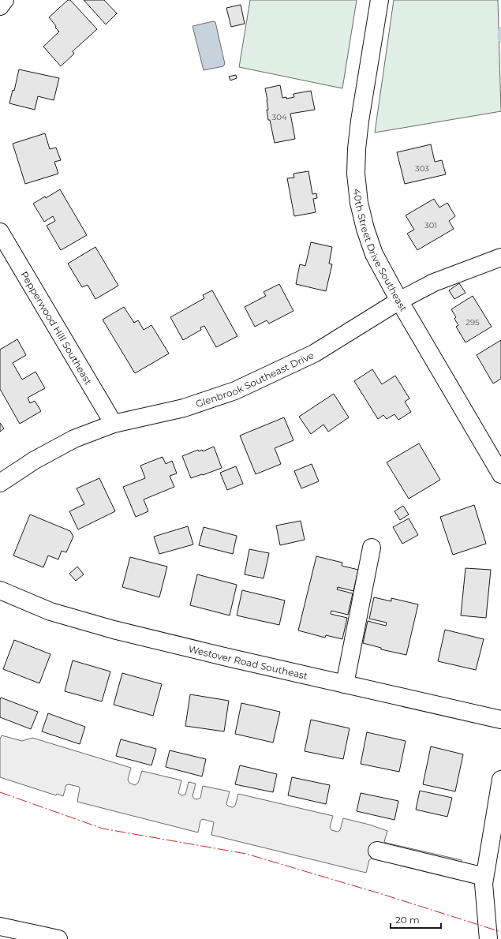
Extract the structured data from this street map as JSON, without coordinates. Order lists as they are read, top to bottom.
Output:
{
  "streets": {
    "street": [
      "40th Street Drive Southeast",
      "Pepperwood Hill Southeast",
      "Glenbrook Southeast Drive",
      "Westover Road Southeast"
    ]
  },
  "crossings": [
    ["40th Street Drive Southeast", "Glenbrook Southeast Drive"],
    ["Pepperwood Hill Southeast", "Glenbrook Southeast Drive"]
  ],
  "house_numbers": [
    "304",
    "303",
    "301",
    "295"
  ],
  "scale_bar": "20 m"
}
